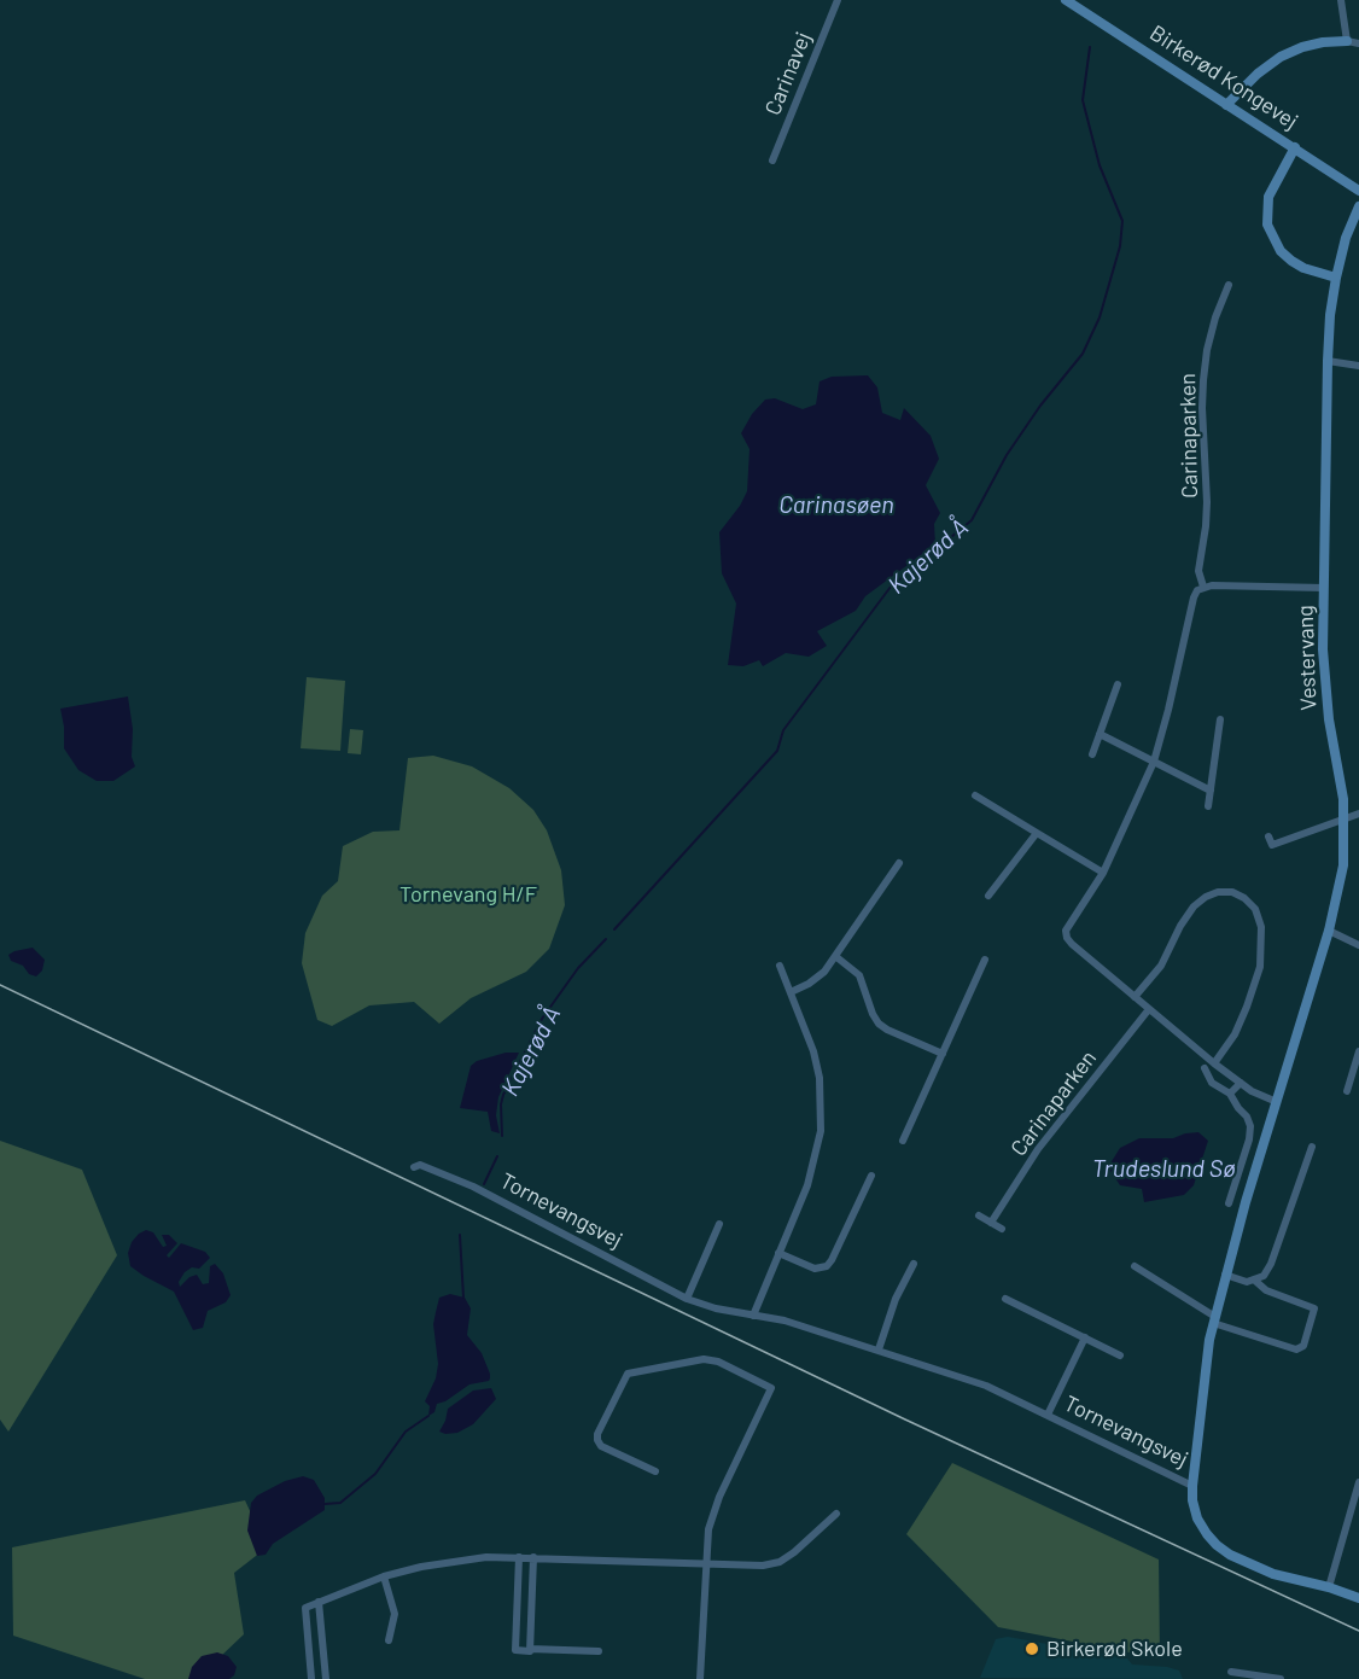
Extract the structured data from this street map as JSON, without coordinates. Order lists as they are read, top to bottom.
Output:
{
  "streets": {
    "street": [
      "Carinavej",
      "Birkerød Kongevej",
      "Carinaparken",
      "Vestervang",
      "Tornevangsvej"
    ]
  },
  "crossings": [
    ["Carinaparken", "Vestervang"],
    ["Vestervang", "Tornevangsvej"]
  ],
  "water": ["Carinasøen", "Kajerød Å", "Trudeslund Sø"],
  "parks": ["Tornevang H/F"],
  "places": ["Birkerød Skole"]
}
